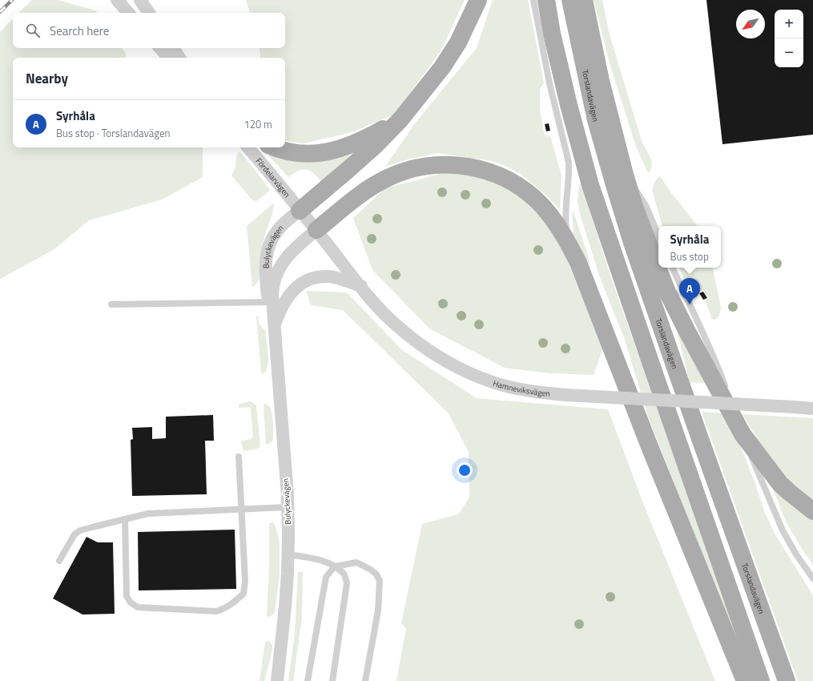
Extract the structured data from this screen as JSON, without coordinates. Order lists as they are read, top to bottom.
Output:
{
  "streets": {
    "main road": ["Torslandavägen"],
    "street": ["Fördelarvägen", "Bulyckevägen", "Hamneviksvägen"]
  },
  "crossings": [
    ["Fördelarvägen", "Bulyckevägen"],
    ["Fördelarvägen", "Hamneviksvägen"],
    ["Bulyckevägen", "Hamneviksvägen"]
  ],
  "north": "bottom left",
  "page": {
    "map_buttons": ["+", "−"],
    "search": "Search here",
    "heading": "Nearby",
    "list": [
      {
        "mark": "A",
        "name": "Syrhåla",
        "note": "Bus stop · Torslandavägen",
        "value": "120 m"
      }
    ],
    "popup": ["Syrhåla", "Bus stop"],
    "pins": "A"
  }
}
